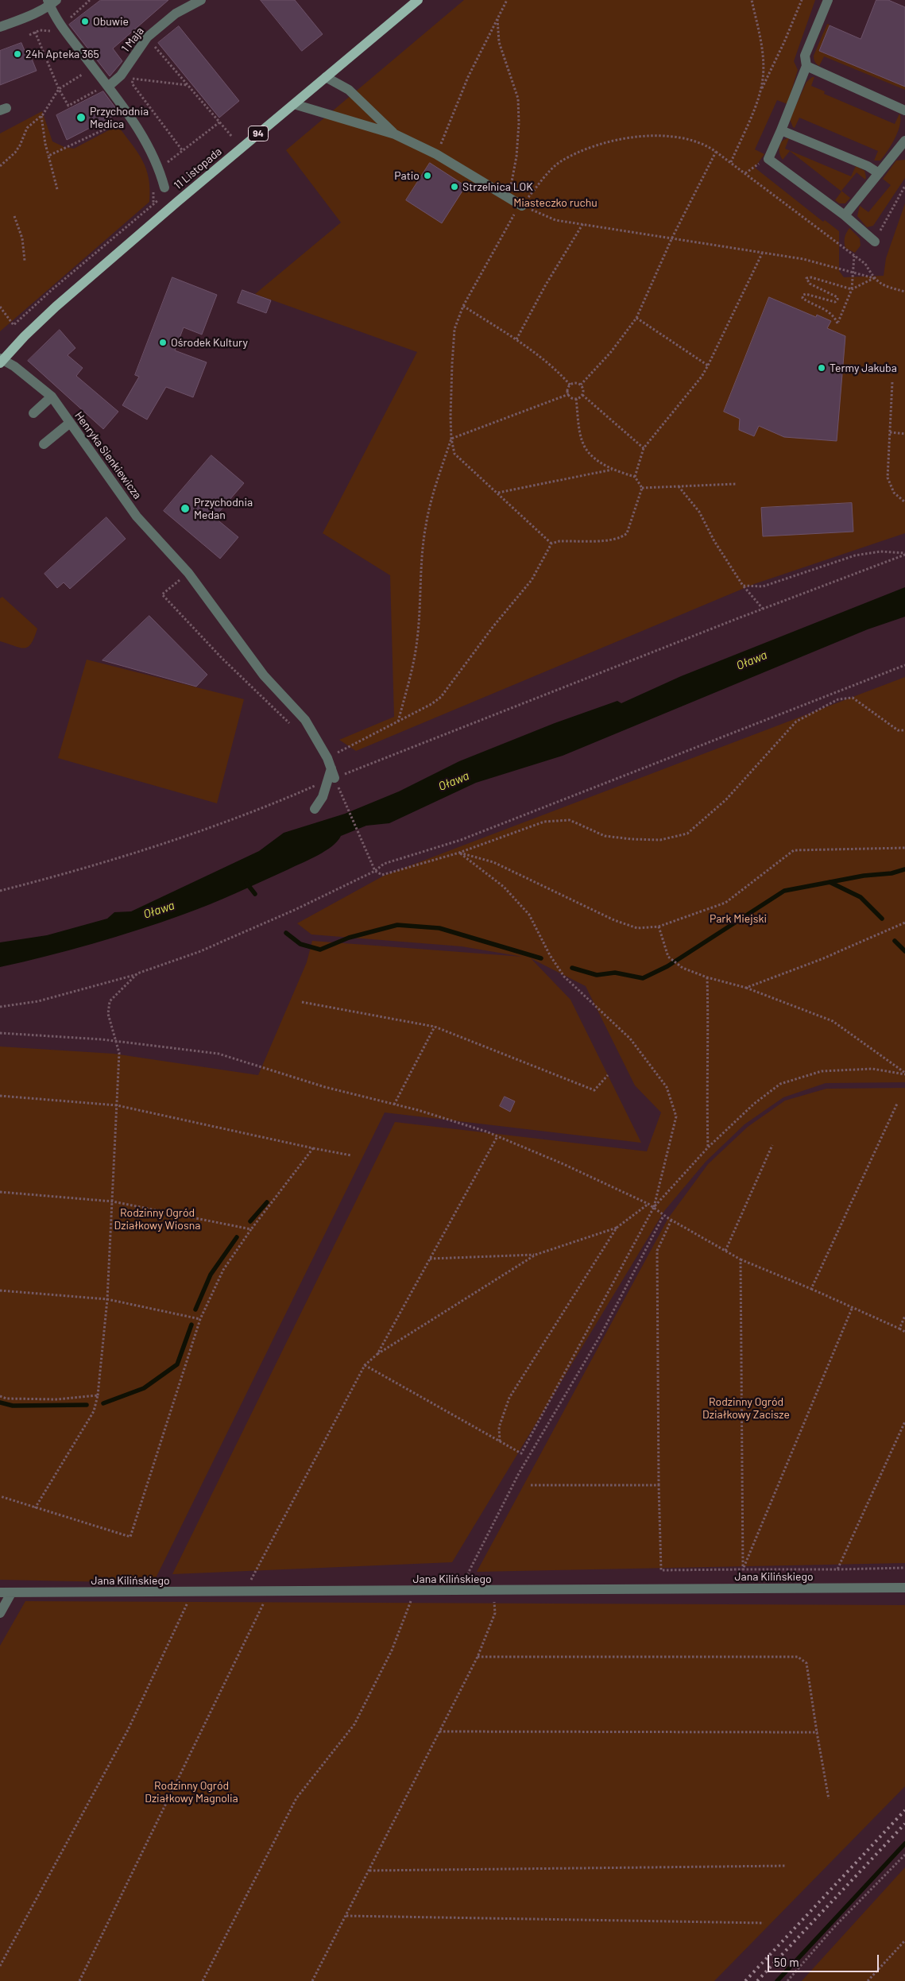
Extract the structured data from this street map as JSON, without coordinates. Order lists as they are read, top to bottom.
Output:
{
  "streets": {
    "main road": ["94", "11 Listopada"],
    "street": ["1 Maja", "Henryka Sienkiewicza", "Jana Kilińskiego"]
  },
  "crossings": [
    ["1 Maja", "11 Listopada"],
    ["11 Listopada", "Henryka Sienkiewicza"]
  ],
  "water": ["Oława"],
  "parks": [
    "Miasteczko ruchu",
    "Park Miejski",
    "Rodzinny Ogród Działkowy Wiosna",
    "Rodzinny Ogród Działkowy Zacisze",
    "Rodzinny Ogród Działkowy Magnolia"
  ],
  "places": [
    "Obuwie",
    "24h Apteka 365",
    "Przychodnia Medica",
    "Patio",
    "Strzelnica LOK",
    "Ośrodek Kultury",
    "Termy Jakuba",
    "Przychodnia Medan"
  ],
  "scale_bar": "50 m"
}
